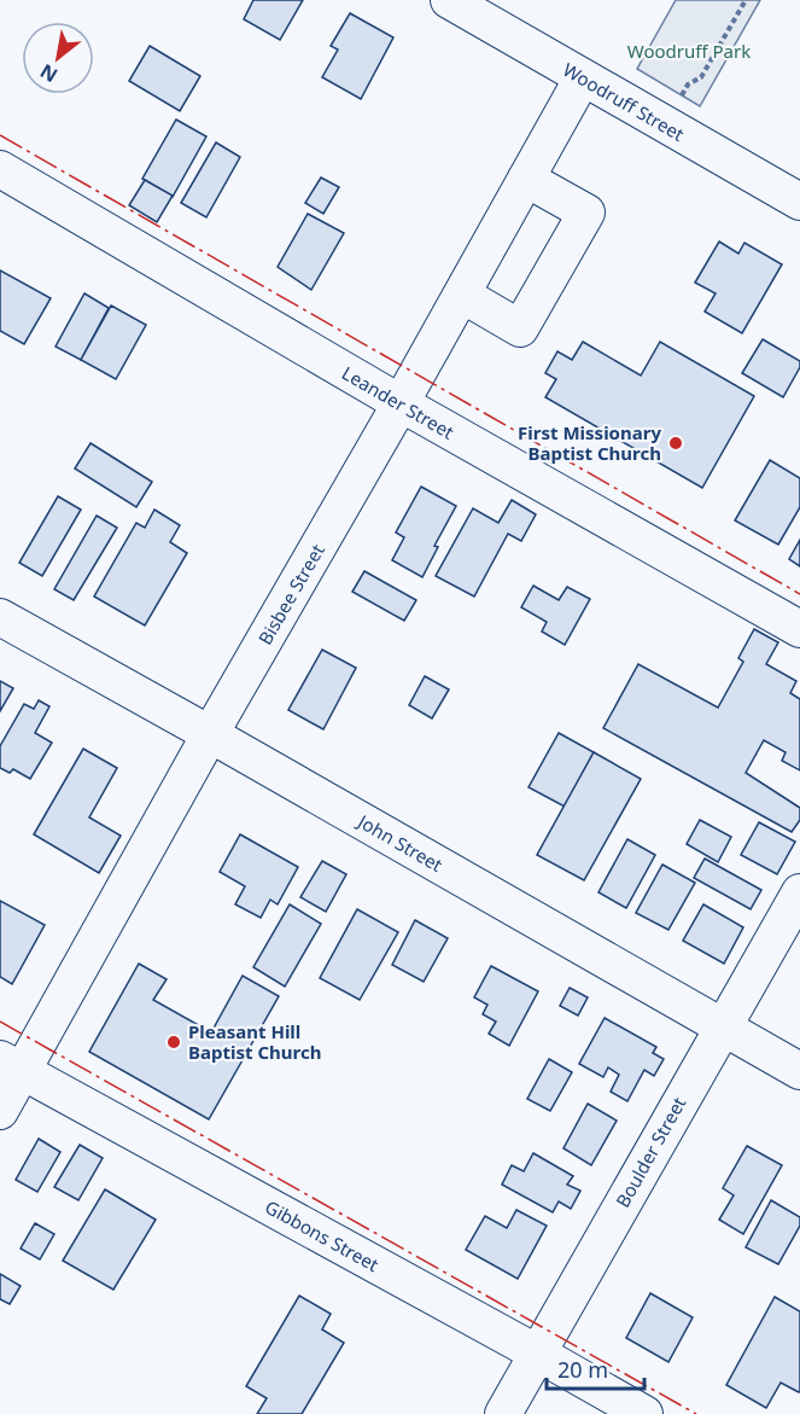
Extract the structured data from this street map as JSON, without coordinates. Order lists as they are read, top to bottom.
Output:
{
  "streets": {
    "street": [
      "Woodruff Street",
      "Leander Street",
      "Bisbee Street",
      "John Street",
      "Boulder Street",
      "Gibbons Street"
    ]
  },
  "crossings": [
    ["Woodruff Street", "Bisbee Street"],
    ["Leander Street", "Bisbee Street"],
    ["Bisbee Street", "John Street"],
    ["Bisbee Street", "Gibbons Street"],
    ["John Street", "Boulder Street"],
    ["Boulder Street", "Gibbons Street"]
  ],
  "parks": ["Woodruff Park"],
  "places": ["First Missionary Baptist Church", "Pleasant Hill Baptist Church"],
  "scale_bar": "20 m",
  "north": "bottom left"
}
